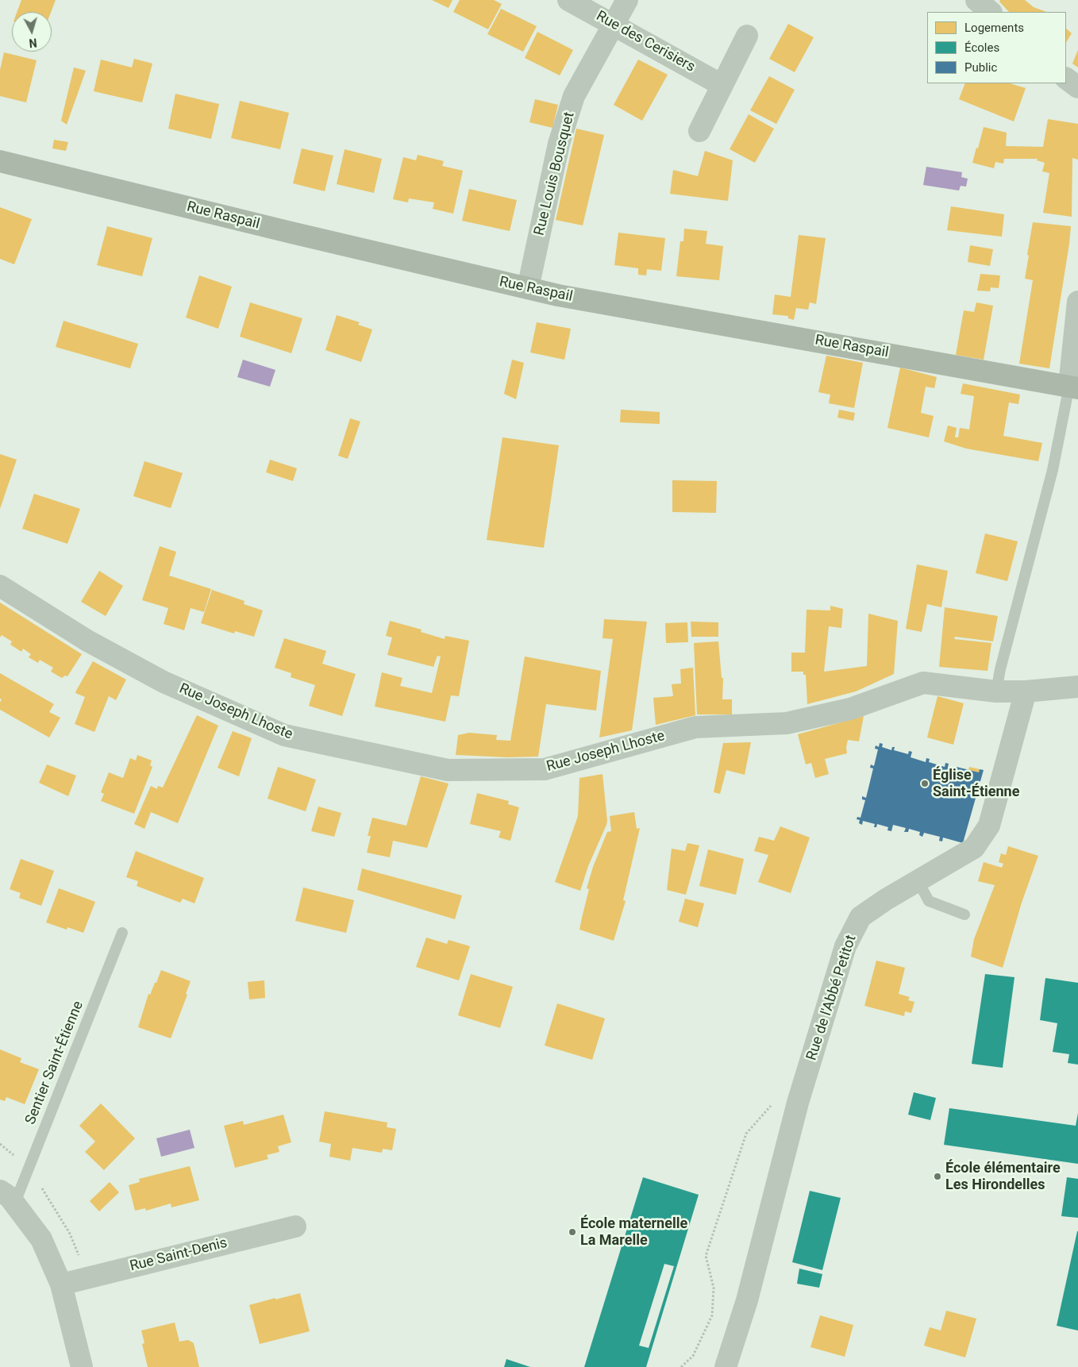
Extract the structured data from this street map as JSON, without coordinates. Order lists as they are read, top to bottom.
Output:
{
  "streets": {
    "street": [
      "Rue des Cerisiers",
      "Rue Louis Bousquet",
      "Rue Raspail",
      "Rue Joseph Lhoste",
      "Rue de l'Abbé Petitot",
      "Rue Saint-Denis"
    ],
    "lane": ["Sentier Saint-Étienne"]
  },
  "crossings": [
    ["Rue des Cerisiers", "Rue Louis Bousquet"],
    ["Rue Louis Bousquet", "Rue Raspail"],
    ["Rue Joseph Lhoste", "Rue de l'Abbé Petitot"]
  ],
  "places": ["Église Saint-Étienne", "École élémentaire Les Hirondelles", "École maternelle La Marelle"],
  "legend": ["Logements", "Écoles", "Public"],
  "north": "bottom"
}
